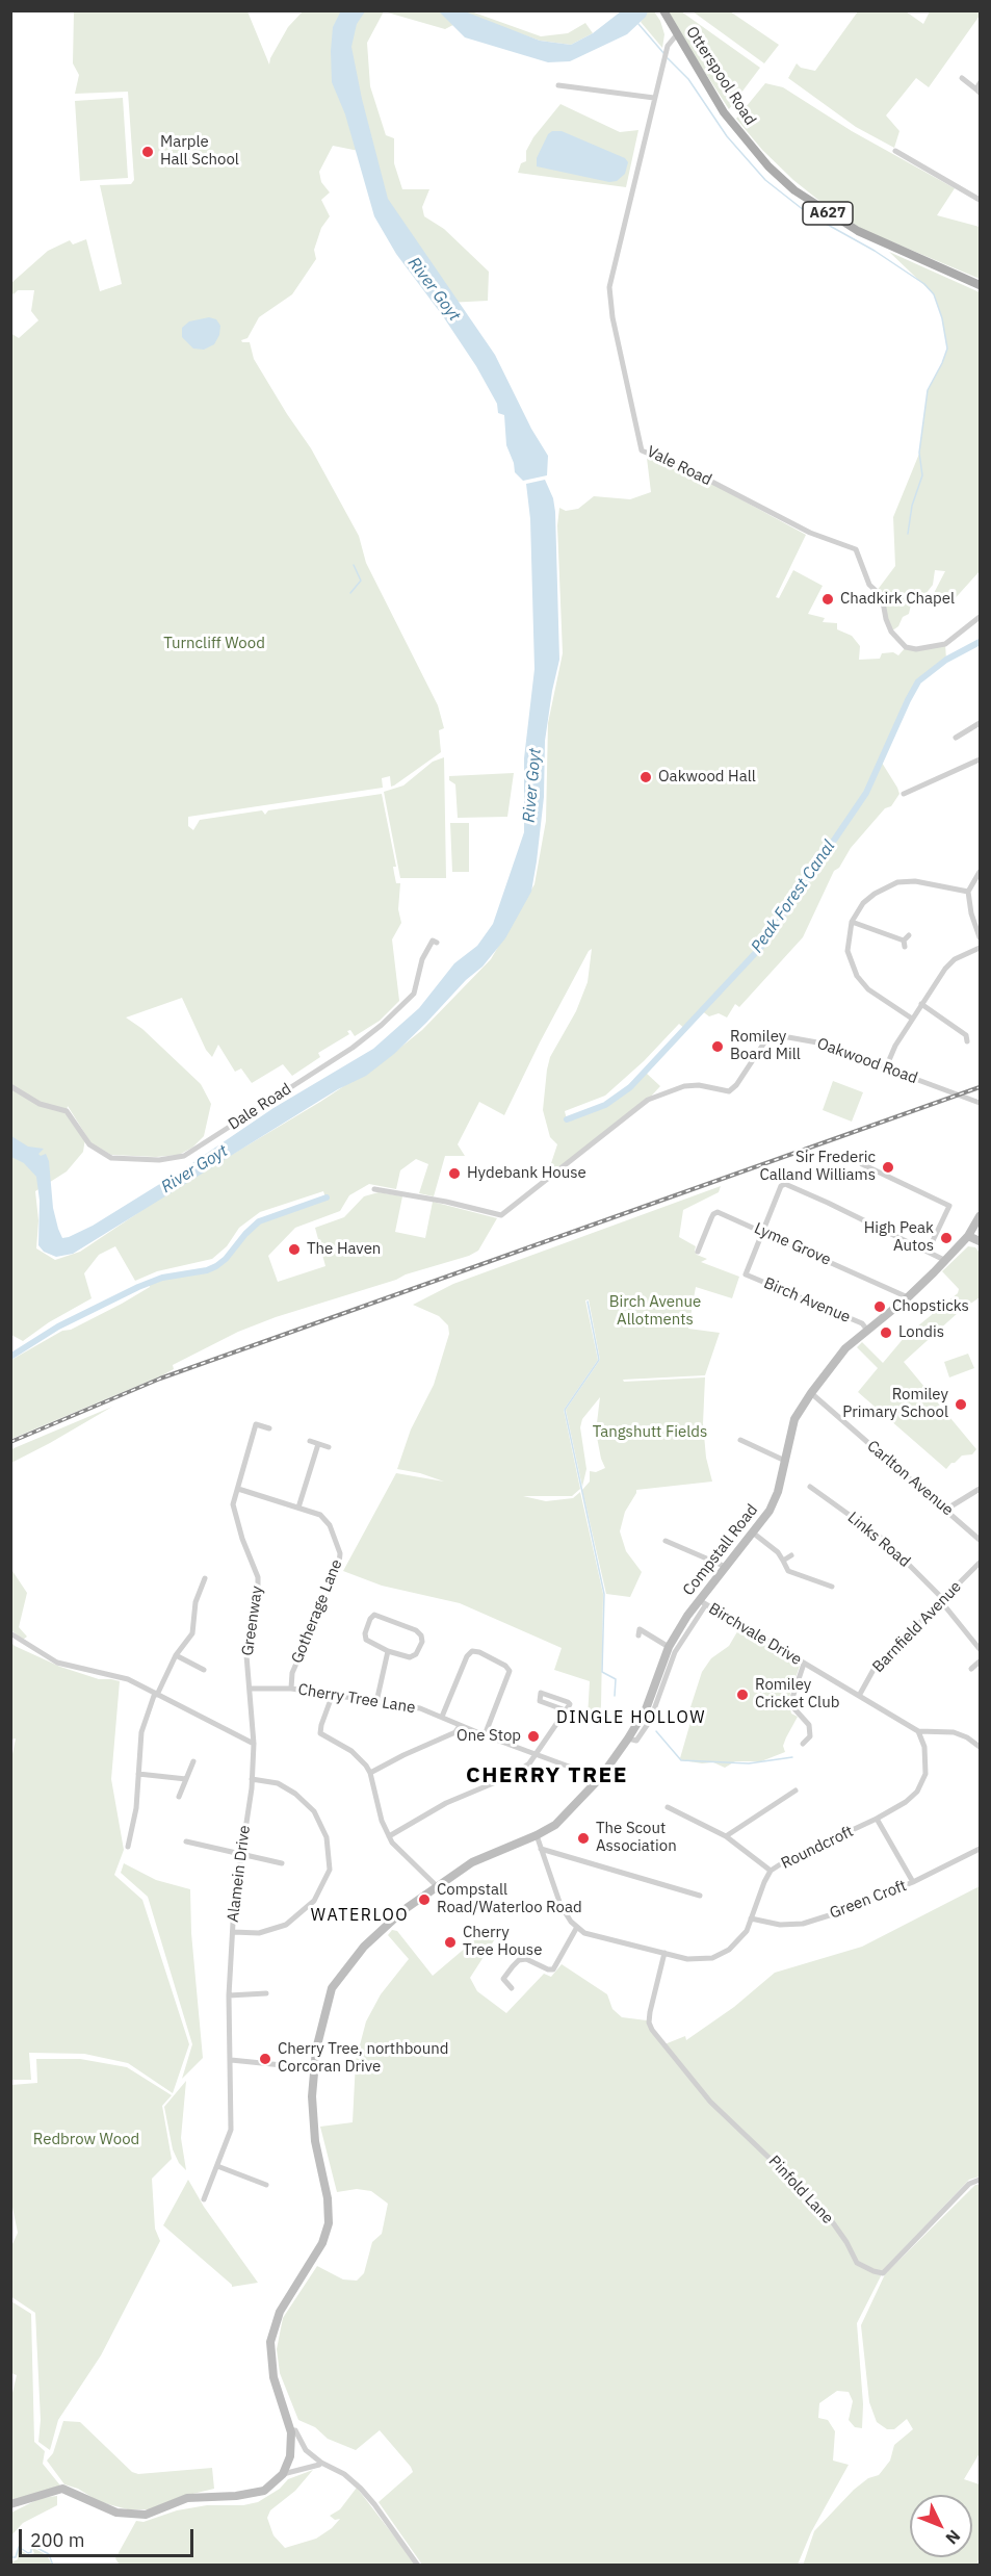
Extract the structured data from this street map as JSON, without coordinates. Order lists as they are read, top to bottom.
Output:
{
  "streets": {
    "main road": ["Otterspool Road", "A627", "Compstall Road"],
    "street": [
      "Vale Road",
      "Oakwood Road",
      "Dale Road",
      "Lyme Grove",
      "Birch Avenue",
      "Carlton Avenue",
      "Links Road",
      "Gotherage Lane",
      "Greenway",
      "Barnfield Avenue",
      "Birchvale Drive",
      "Cherry Tree Lane",
      "Roundcroft",
      "Alamein Drive",
      "Green Croft",
      "Pinfold Lane"
    ]
  },
  "crossings": [
    ["Otterspool Road", "Vale Road"],
    ["Lyme Grove", "Birch Avenue"],
    ["Lyme Grove", "Compstall Road"],
    ["Birch Avenue", "Compstall Road"],
    ["Carlton Avenue", "Compstall Road"],
    ["Links Road", "Barnfield Avenue"],
    ["Compstall Road", "Birchvale Drive"],
    ["Compstall Road", "Cherry Tree Lane"],
    ["Gotherage Lane", "Greenway"],
    ["Gotherage Lane", "Cherry Tree Lane"],
    ["Greenway", "Cherry Tree Lane"],
    ["Greenway", "Alamein Drive"],
    ["Barnfield Avenue", "Birchvale Drive"],
    ["Birchvale Drive", "Roundcroft"],
    ["Cherry Tree Lane", "Alamein Drive"],
    ["Roundcroft", "Green Croft"],
    ["Roundcroft", "Pinfold Lane"]
  ],
  "districts": ["DINGLE HOLLOW", "CHERRY TREE", "WATERLOO"],
  "water": ["River Goyt", "Peak Forest Canal"],
  "parks": [
    "Turncliff Wood",
    "Birch Avenue Allotments",
    "Tangshutt Fields",
    "Redbrow Wood"
  ],
  "places": [
    "Marple Hall School",
    "Chadkirk Chapel",
    "Oakwood Hall",
    "Romiley Board Mill",
    "Sir Frederic Calland Williams",
    "Hydebank House",
    "High Peak Autos",
    "The Haven",
    "Chopsticks",
    "Londis",
    "Romiley Primary School",
    "Romiley Cricket Club",
    "One Stop",
    "The Scout Association",
    "Compstall Road/Waterloo Road",
    "Cherry Tree House",
    "Cherry Tree, northbound Corcoran Drive"
  ],
  "scale_bar": "200 m",
  "north": "bottom right"
}
